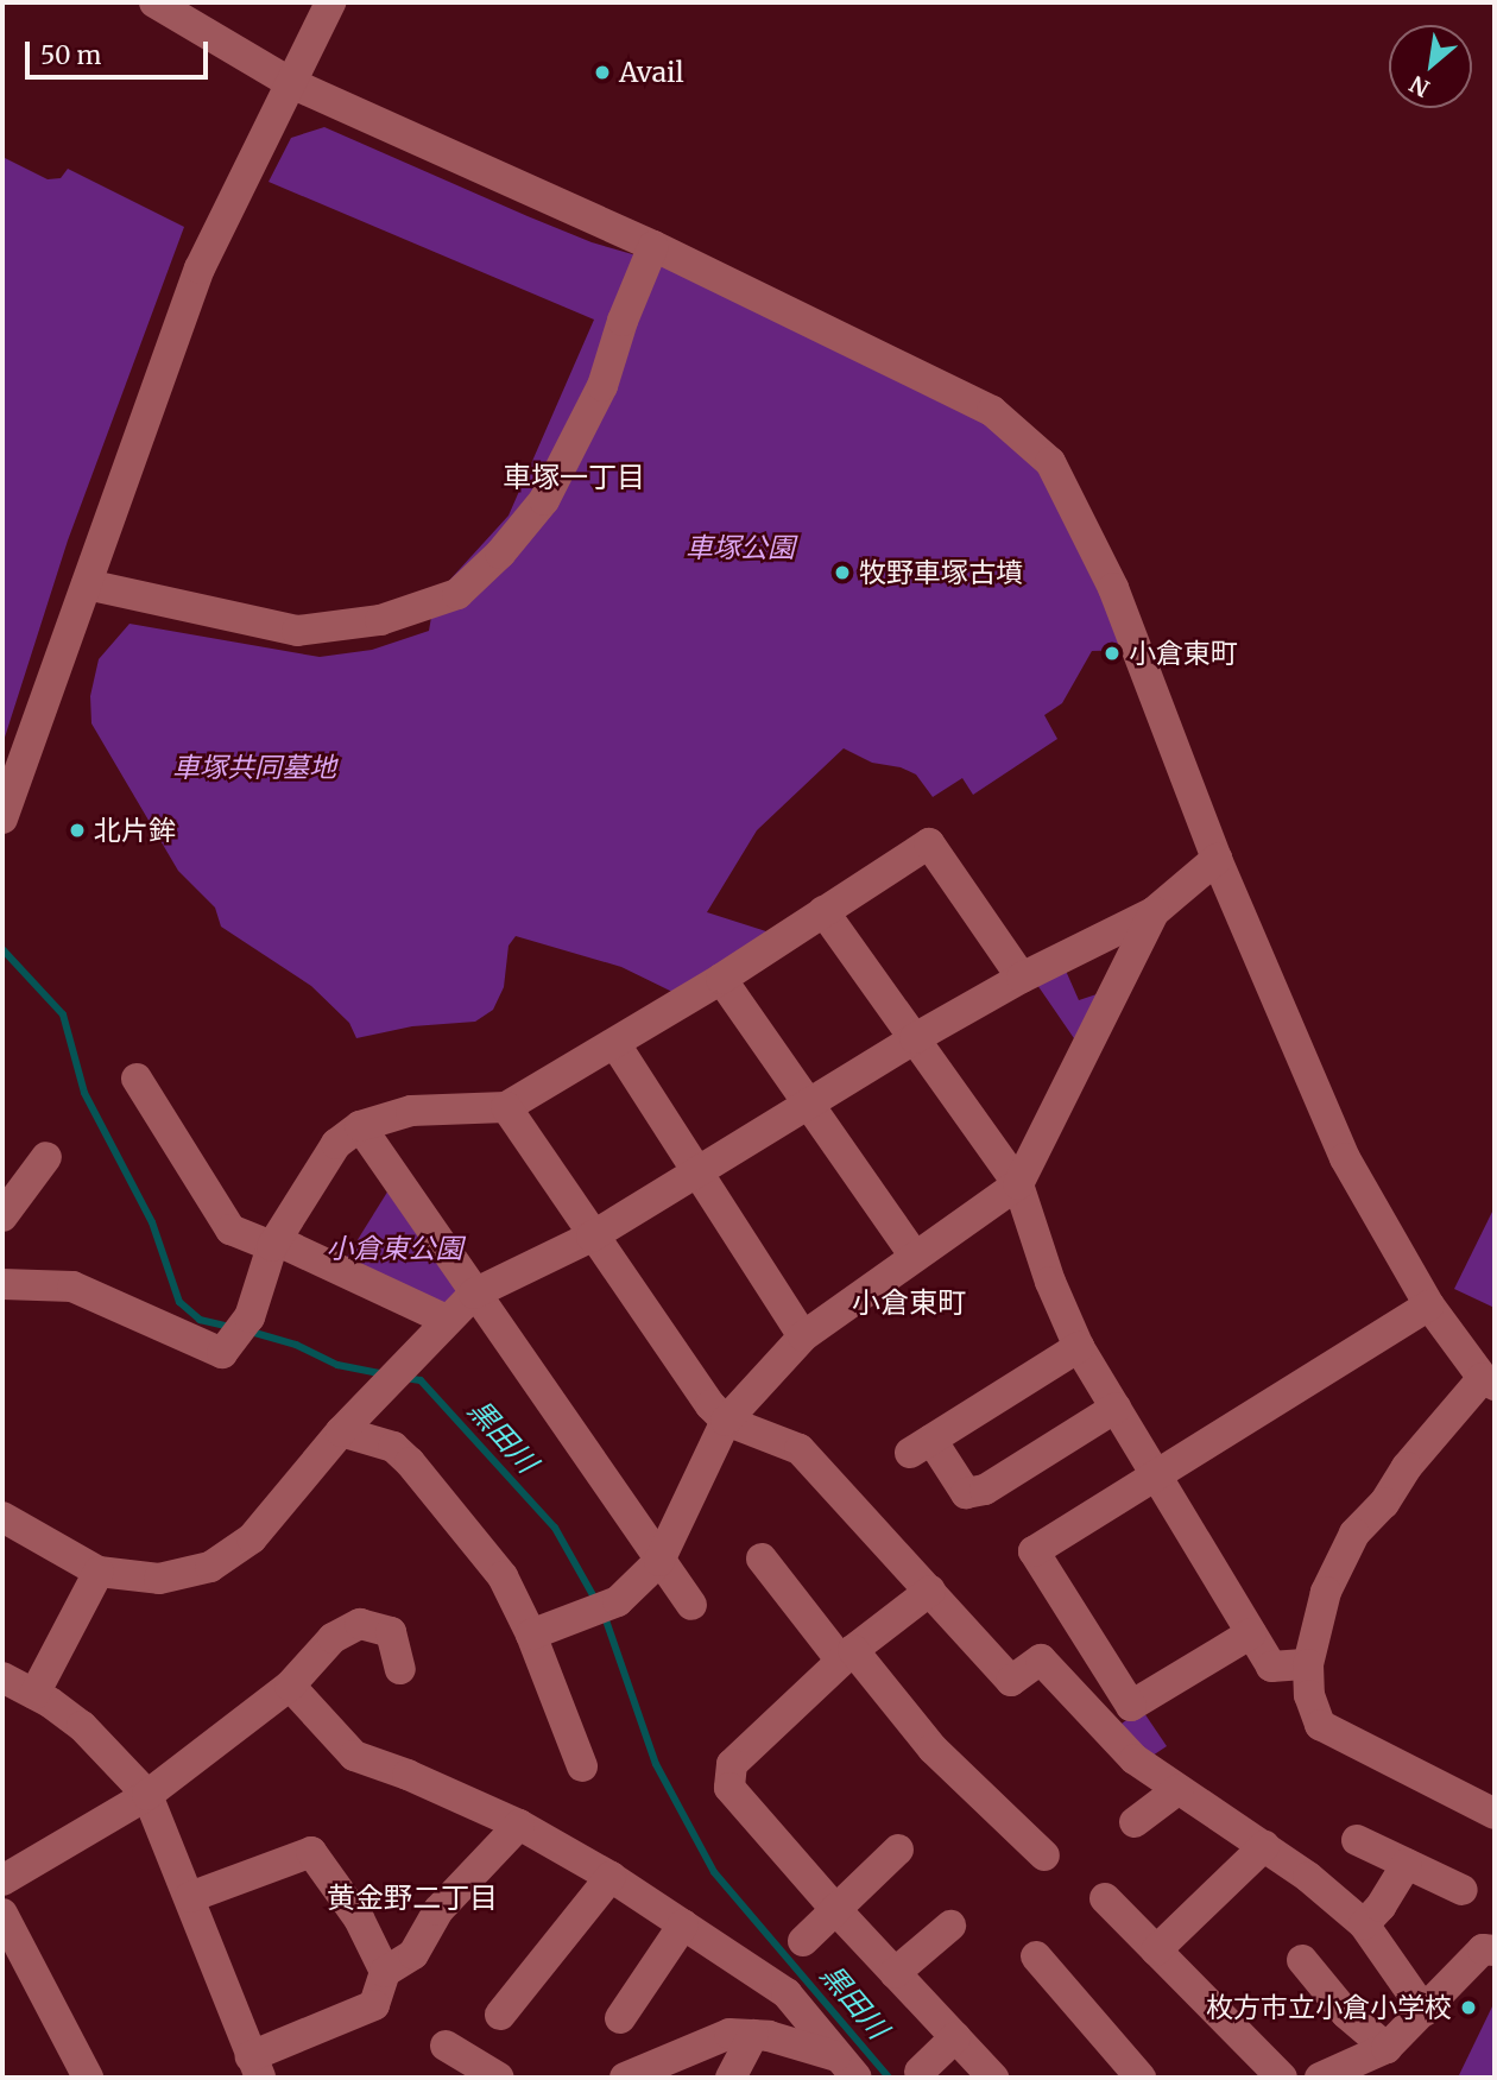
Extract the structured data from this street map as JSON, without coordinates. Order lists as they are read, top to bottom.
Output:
{
  "districts": ["車塚一丁目", "小倉東町", "黄金野二丁目"],
  "water": ["黒田川"],
  "parks": ["車塚公園", "車塚共同墓地", "小倉東公園"],
  "places": [
    "Avail",
    "牧野車塚古墳",
    "小倉東町",
    "北片鉾",
    "枚方市立小倉小学校"
  ],
  "scale_bar": "50 m",
  "north": "bottom left"
}
